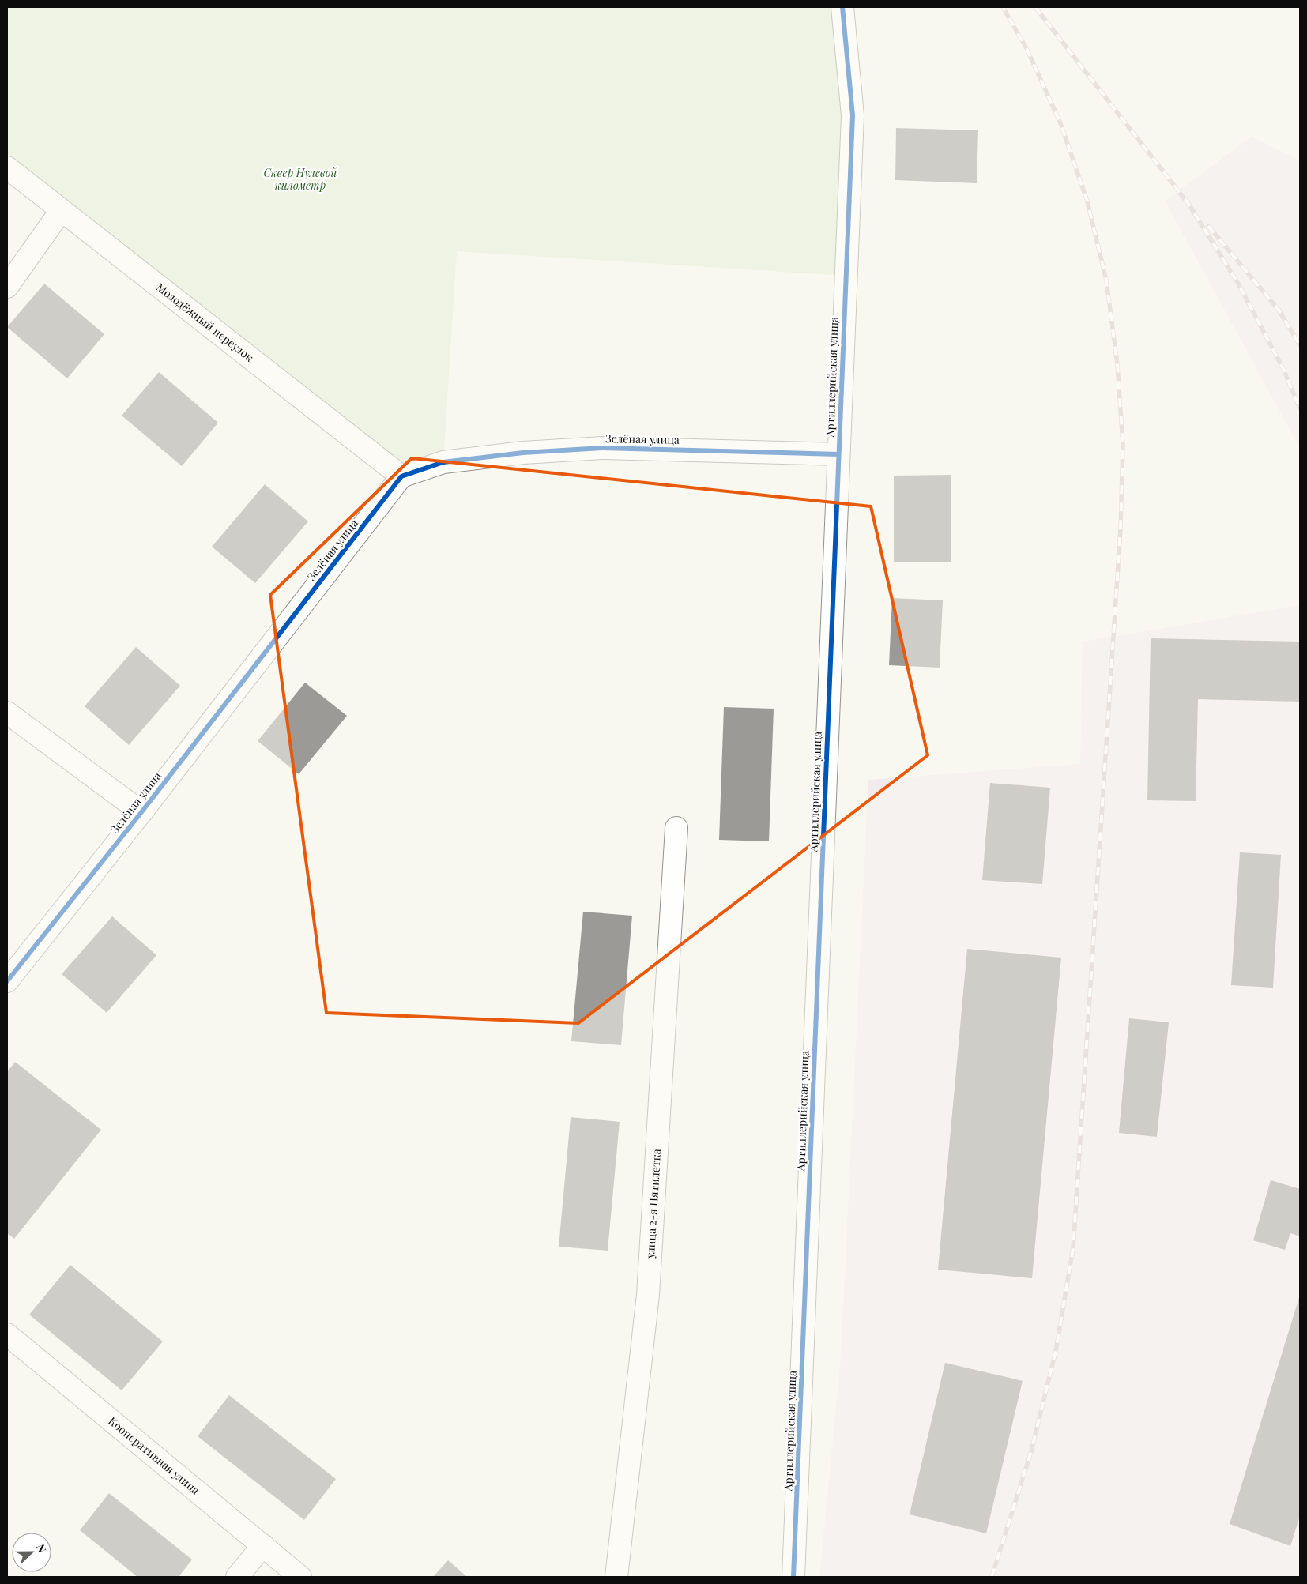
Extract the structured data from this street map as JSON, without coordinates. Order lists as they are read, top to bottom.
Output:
{
  "streets": {
    "street": [
      "Молодёжный переулок",
      "Артиллерийская улица",
      "Зелёная улица",
      "улица 2-я Пятилетка",
      "Кооперативная улица"
    ]
  },
  "crossings": [
    ["Молодёжный переулок", "Зелёная улица"],
    ["Артиллерийская улица", "Зелёная улица"]
  ],
  "parks": ["Сквер Нулевой километр"],
  "north": "right"
}
